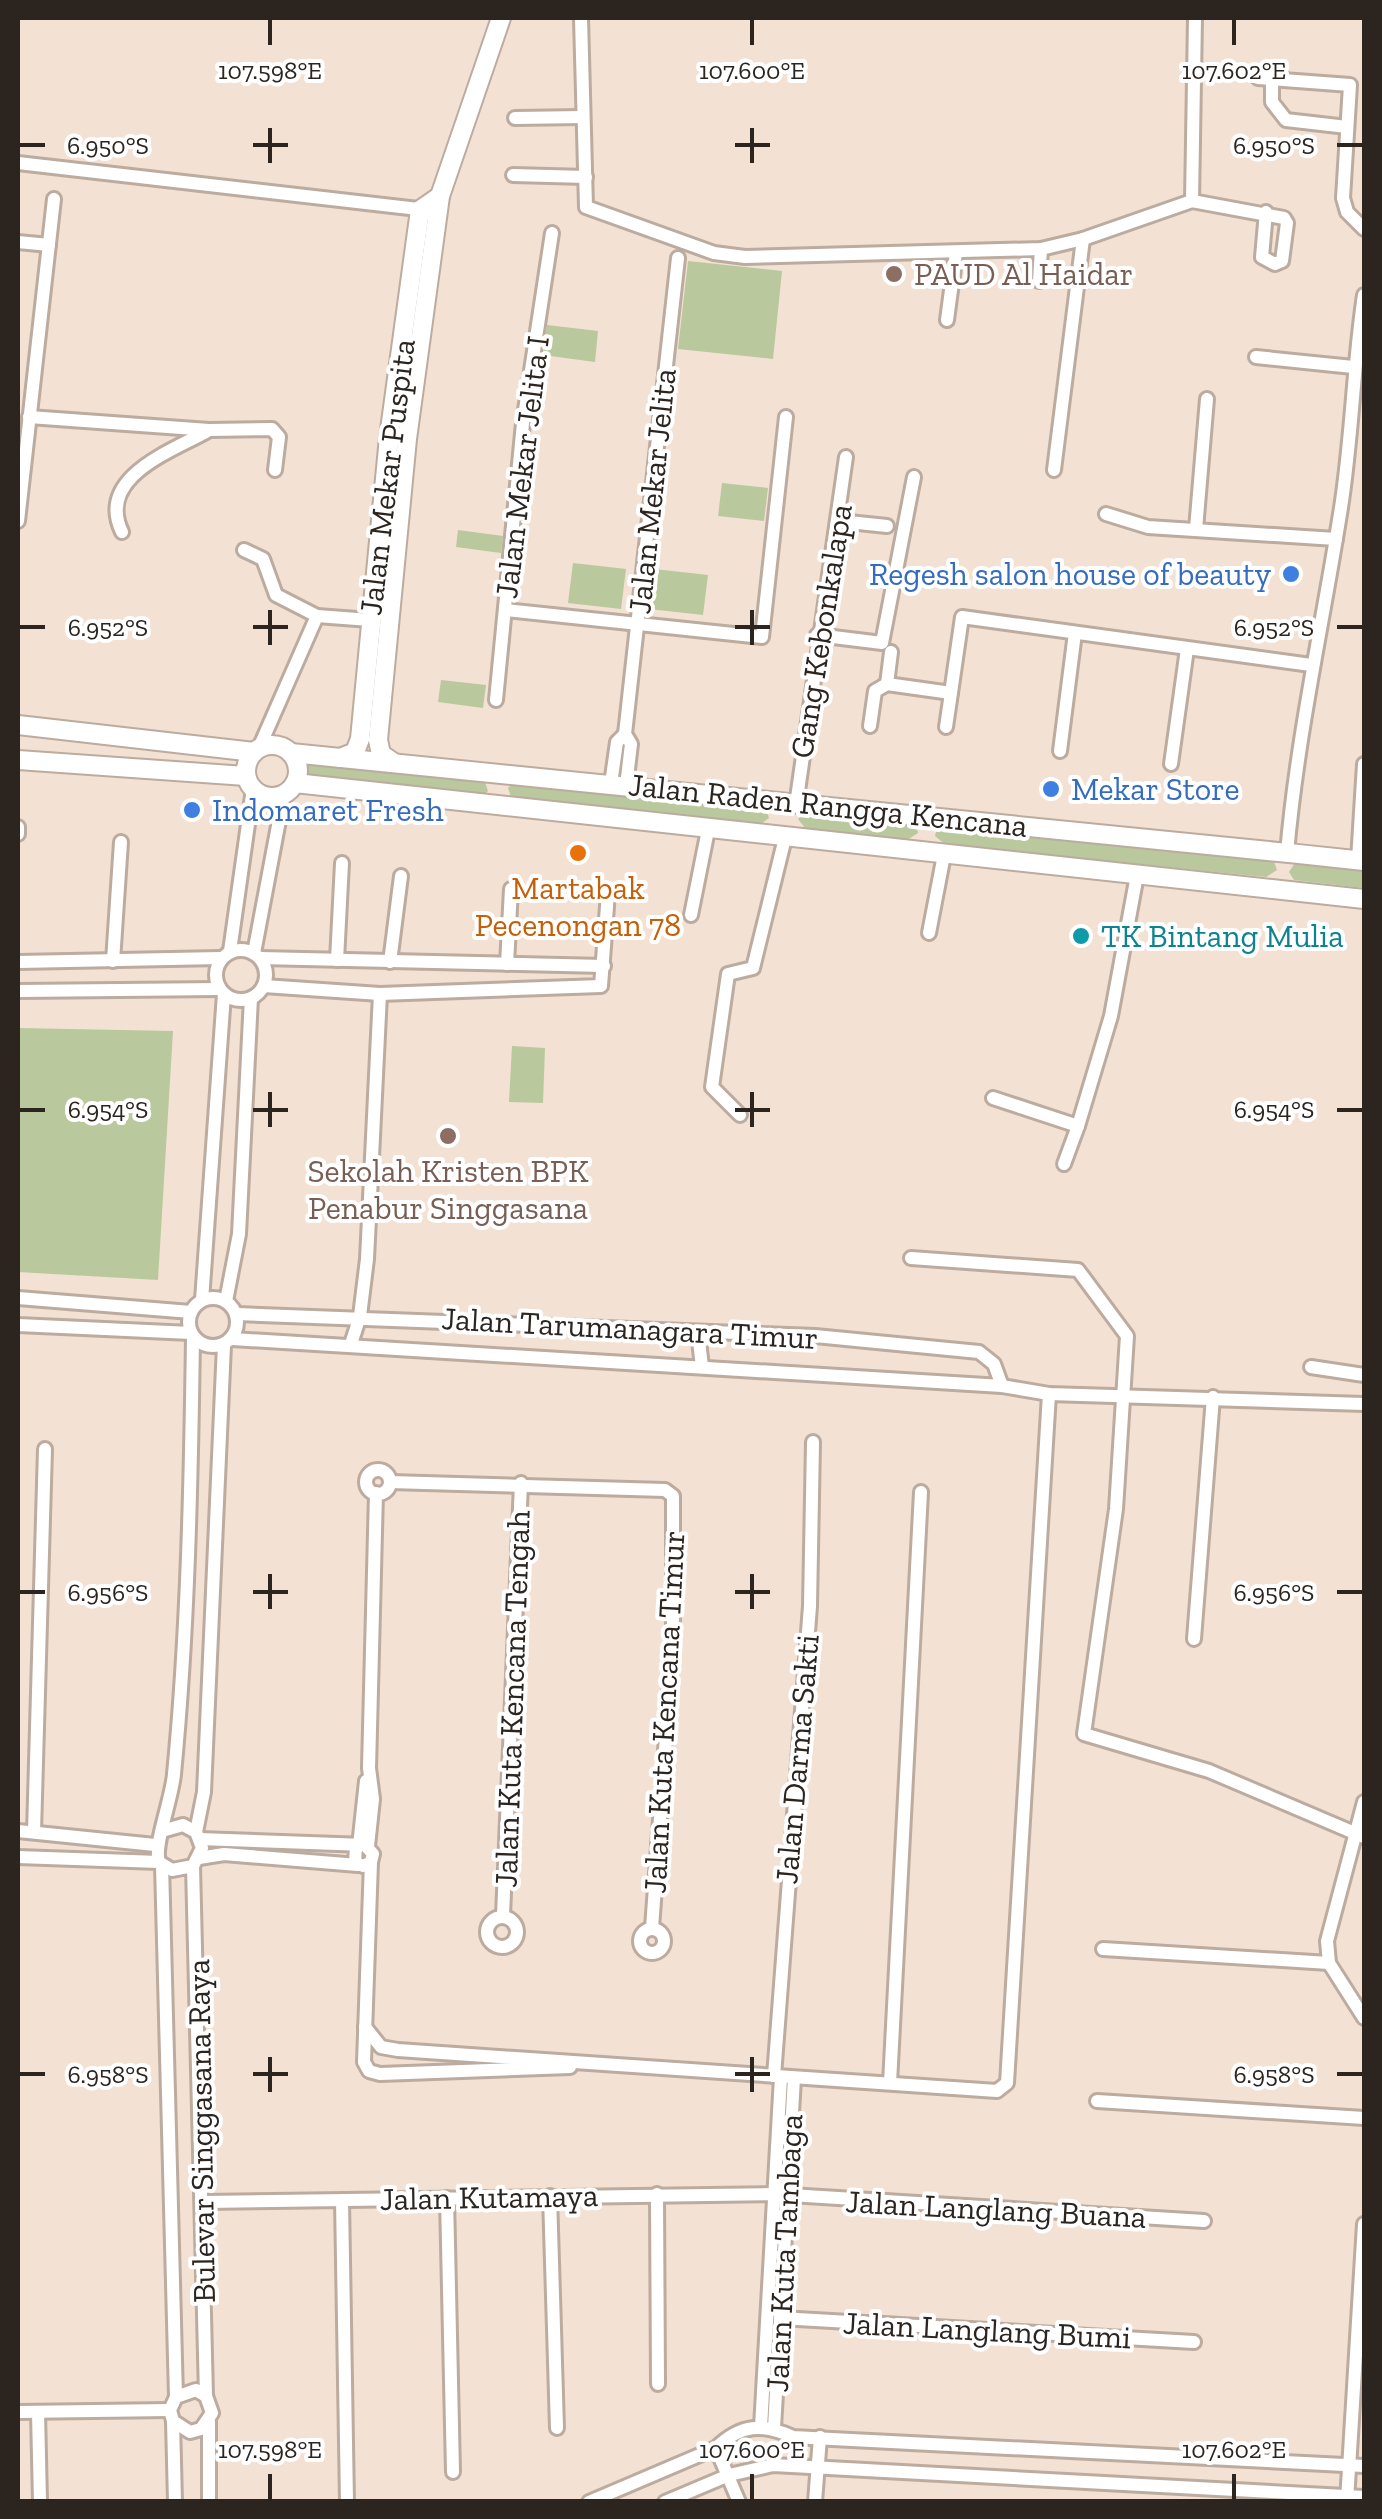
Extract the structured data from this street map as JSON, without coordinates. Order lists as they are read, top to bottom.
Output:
{
  "streets": {
    "street": [
      "Jalan Mekar Jelita I",
      "Jalan Mekar Puspita",
      "Jalan Mekar Jelita",
      "Gang Kebonkalapa",
      "Jalan Raden Rangga Kencana",
      "Jalan Tarumanagara Timur",
      "Jalan Kuta Kencana Tengah",
      "Jalan Kuta Kencana Timur",
      "Jalan Darma Sakti",
      "Bulevar Singgasana Raya",
      "Jalan Kutamaya",
      "Jalan Langlang Buana",
      "Jalan Kuta Tambaga",
      "Jalan Langlang Bumi"
    ]
  },
  "crossings": [
    ["Jalan Mekar Puspita", "Jalan Raden Rangga Kencana"],
    ["Jalan Mekar Jelita", "Jalan Raden Rangga Kencana"],
    ["Gang Kebonkalapa", "Jalan Raden Rangga Kencana"],
    ["Jalan Kuta Kencana Tengah", "Jalan Kuta Kencana Timur"],
    ["Jalan Darma Sakti", "Jalan Kuta Tambaga"],
    ["Bulevar Singgasana Raya", "Jalan Kutamaya"],
    ["Jalan Kutamaya", "Jalan Langlang Buana"],
    ["Jalan Kutamaya", "Jalan Kuta Tambaga"],
    ["Jalan Langlang Buana", "Jalan Kuta Tambaga"],
    ["Jalan Kuta Tambaga", "Jalan Langlang Bumi"]
  ],
  "places": [
    "PAUD Al Haidar",
    "Regesh salon house of beauty",
    "Mekar Store",
    "Indomaret Fresh",
    "Martabak Pecenongan 78",
    "TK Bintang Mulia",
    "Sekolah Kristen BPK Penabur Singgasana"
  ],
  "coordinates": [
    "107.598°E",
    "107.600°E",
    "107.602°E",
    "6.950°S",
    "6.952°S",
    "6.954°S",
    "6.956°S",
    "6.958°S"
  ]
}
